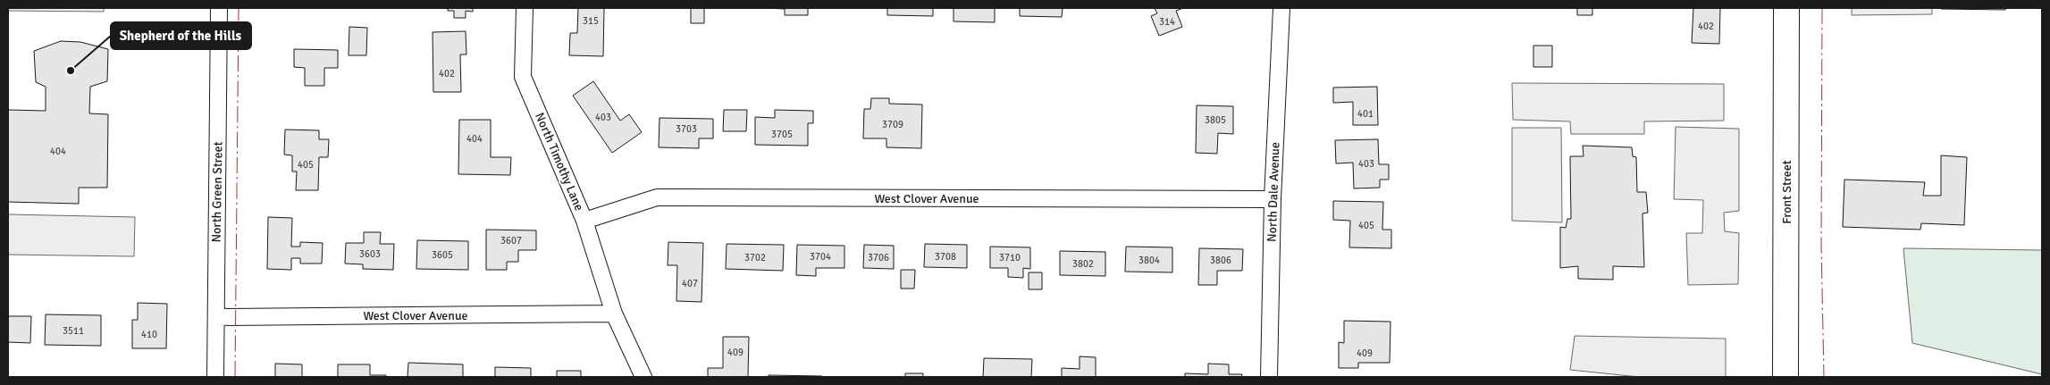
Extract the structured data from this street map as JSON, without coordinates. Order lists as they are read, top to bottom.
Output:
{
  "streets": {
    "main road": ["Front Street"],
    "street": [
      "North Timothy Lane",
      "North Green Street",
      "North Dale Avenue",
      "West Clover Avenue"
    ]
  },
  "crossings": [
    ["North Timothy Lane", "West Clover Avenue"],
    ["North Green Street", "West Clover Avenue"],
    ["North Dale Avenue", "West Clover Avenue"]
  ],
  "places": ["Shepherd of the Hills"],
  "house_numbers": [
    "315",
    "314",
    "402",
    "402",
    "401",
    "403",
    "3805",
    "3709",
    "3703",
    "3705",
    "404",
    "404",
    "403",
    "405",
    "405",
    "3607",
    "3603",
    "3605",
    "3704",
    "3708",
    "3702",
    "3706",
    "3710",
    "3804",
    "3806",
    "3802",
    "407",
    "3511",
    "410",
    "409",
    "409"
  ]
}
